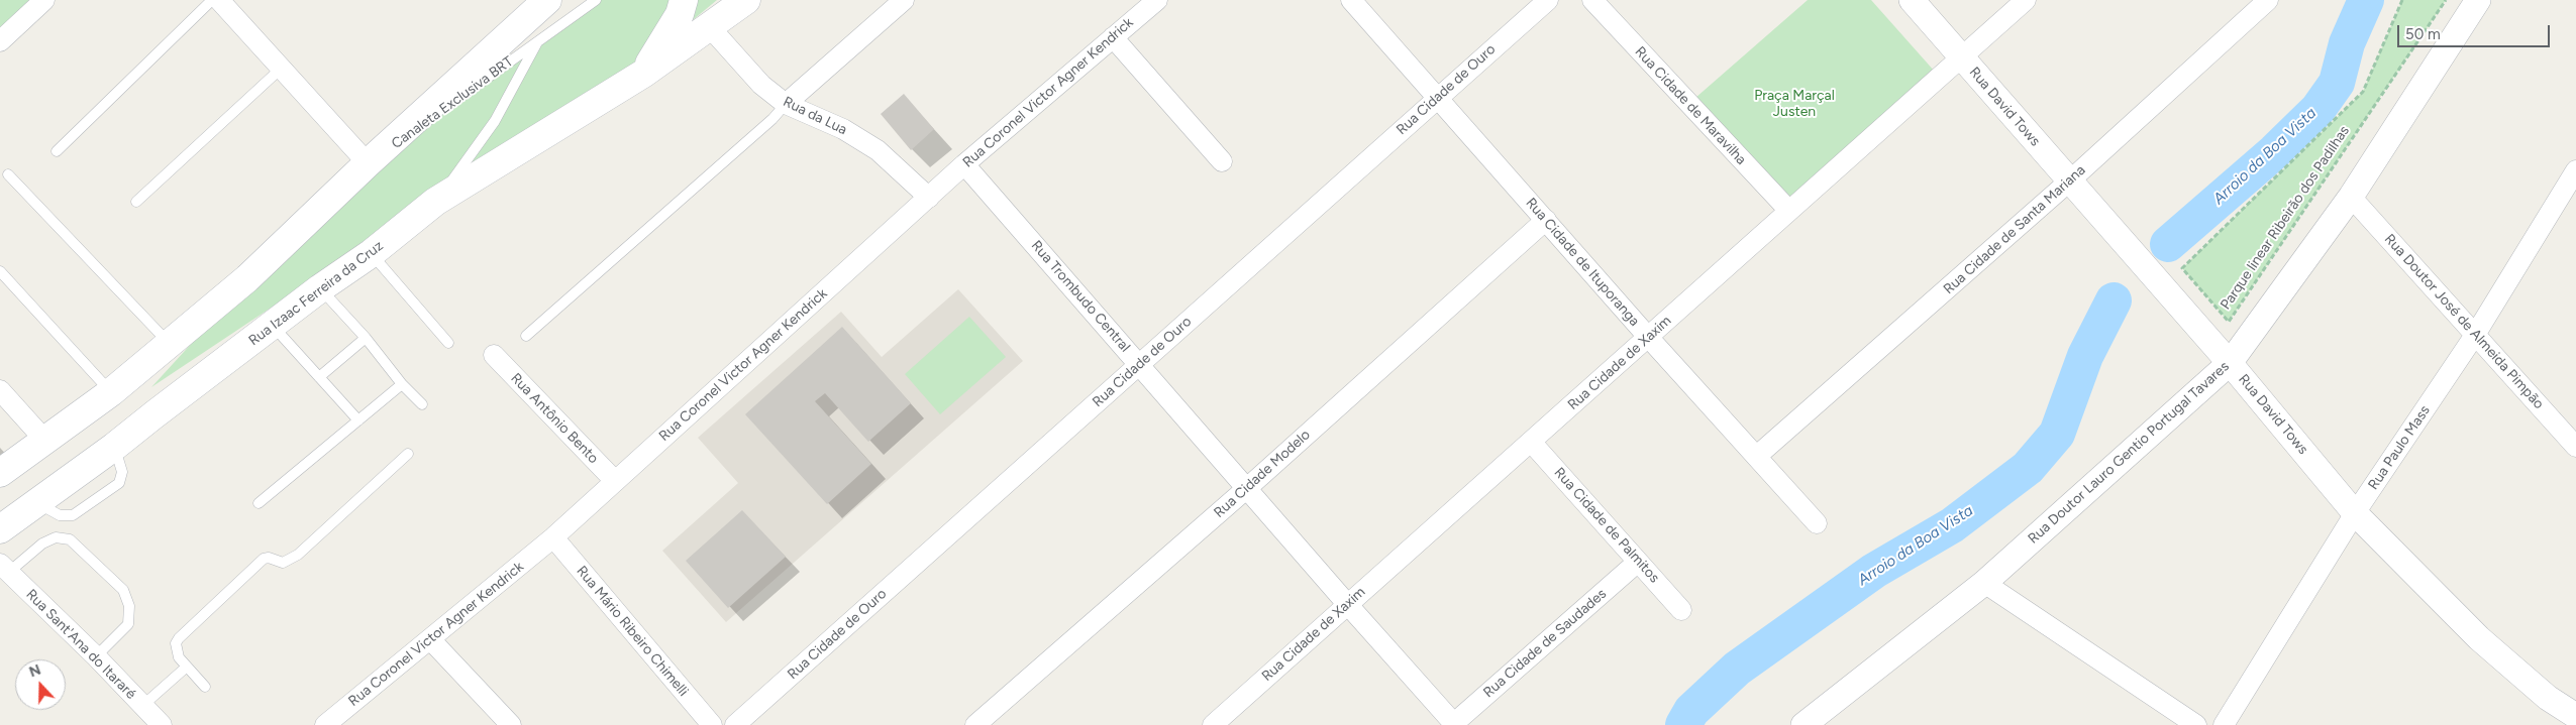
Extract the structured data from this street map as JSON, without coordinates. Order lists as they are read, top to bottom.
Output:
{
  "streets": {
    "main road": ["Rua Izaac Ferreira da Cruz"],
    "street": [
      "Rua Cidade de Ouro",
      "Rua Coronel Victor Agner Kendrick",
      "Rua Cidade de Maravilha",
      "Rua David Tows",
      "Rua da Lua",
      "Rua Cidade de Santa Mariana",
      "Rua Cidade de Ituporanga",
      "Rua Trombudo Central",
      "Rua Doutor José de Almeida Pimpão",
      "Rua Cidade de Xaxim",
      "Rua Antônio Bento",
      "Rua Paulo Mass",
      "Rua Doutor Lauro Gentio Portugal Tavares",
      "Rua Cidade Modelo",
      "Rua Cidade de Palmitos",
      "Rua Mário Ribeiro Chimelli",
      "Rua Cidade de Saudades",
      "Rua Sant'Ana do Itararé"
    ],
    "lane": ["Canaleta Exclusiva BRT"],
    "path": ["Parque linear Ribeirão dos Padilhas"]
  },
  "crossings": [
    ["Rua Cidade de Ouro", "Rua Cidade de Ituporanga"],
    ["Rua Cidade de Ouro", "Rua Trombudo Central"],
    ["Rua Coronel Victor Agner Kendrick", "Rua da Lua"],
    ["Rua Coronel Victor Agner Kendrick", "Rua Trombudo Central"],
    ["Rua Coronel Victor Agner Kendrick", "Rua Antônio Bento"],
    ["Rua Coronel Victor Agner Kendrick", "Rua Mário Ribeiro Chimelli"],
    ["Canaleta Exclusiva BRT", "Rua Izaac Ferreira da Cruz"],
    ["Rua Cidade de Maravilha", "Rua Cidade de Xaxim"],
    ["Rua David Tows", "Rua Cidade de Santa Mariana"],
    ["Rua David Tows", "Rua Cidade de Xaxim"],
    ["Rua David Tows", "Rua Paulo Mass"],
    ["Rua David Tows", "Rua Doutor Lauro Gentio Portugal Tavares"],
    ["Rua da Lua", "Rua Izaac Ferreira da Cruz"],
    ["Rua Cidade de Santa Mariana", "Rua Cidade de Ituporanga"],
    ["Rua Cidade de Ituporanga", "Rua Cidade de Xaxim"],
    ["Rua Cidade de Ituporanga", "Rua Cidade Modelo"],
    ["Rua Trombudo Central", "Rua Cidade de Xaxim"],
    ["Rua Trombudo Central", "Rua Cidade Modelo"],
    ["Rua Trombudo Central", "Rua Cidade de Saudades"],
    ["Rua Doutor José de Almeida Pimpão", "Rua Paulo Mass"],
    ["Rua Doutor José de Almeida Pimpão", "Rua Doutor Lauro Gentio Portugal Tavares"],
    ["Rua Cidade de Xaxim", "Rua Cidade de Palmitos"],
    ["Rua Cidade de Palmitos", "Rua Cidade de Saudades"]
  ],
  "water": ["Arroio da Boa Vista"],
  "parks": ["Praça Marçal Justen"],
  "scale_bar": "50 m",
  "north": "top"
}
